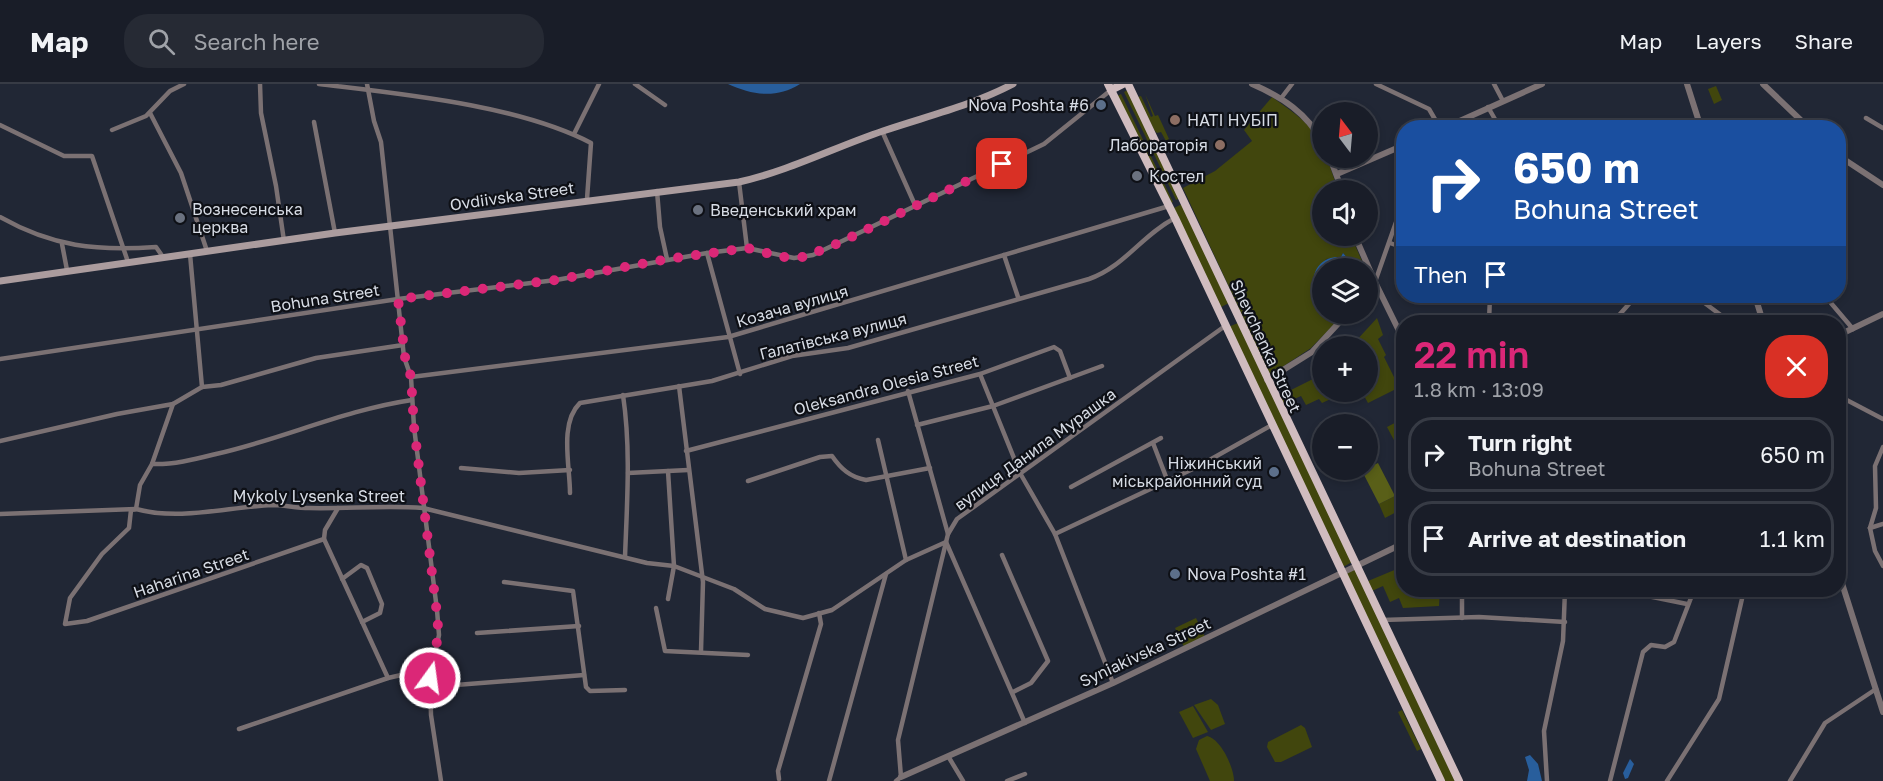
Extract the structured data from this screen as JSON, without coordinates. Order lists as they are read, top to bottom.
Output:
{
  "streets": {
    "main road": ["Ovdiivska Street", "Shevchenka Street"],
    "street": [
      "Bohuna Street",
      "Козача вулиця",
      "Галатівська вулиця",
      "Oleksandra Olesia Street",
      "вулиця Данила Мурашка",
      "Mykoly Lysenka Street",
      "Haharina Street",
      "Syniakivska Street"
    ]
  },
  "crossings": [
    ["Bohuna Street", "Shevchenka Street"],
    ["Козача вулиця", "Shevchenka Street"],
    ["Галатівська вулиця", "Shevchenka Street"],
    ["Shevchenka Street", "вулиця Данила Мурашка"],
    ["Shevchenka Street", "Syniakivska Street"],
    ["вулиця Данила Мурашка", "Syniakivska Street"],
    ["Mykoly Lysenka Street", "Haharina Street"]
  ],
  "places": [
    "Nova Poshta #6",
    "НАТІ НУБІП",
    "Лабораторія",
    "Костел",
    "Введенський храм",
    "Вознесенська церква",
    "Ніжинський міськрайонний суд",
    "Nova Poshta #1"
  ],
  "north": "top",
  "page": {
    "header": "Map",
    "search": "Search here",
    "nav": ["Map", "Layers", "Share"],
    "map_buttons": ["+", "−"],
    "turn": ["650 m", "Bohuna Street"],
    "then": "Then",
    "heading": ["22 min", "1.8 km · 13:09"],
    "list": [
      {
        "name": "Turn right",
        "note": "Bohuna Street",
        "value": "650 m"
      },
      {
        "name": "Arrive at destination",
        "value": "1.1 km"
      }
    ]
  }
}
